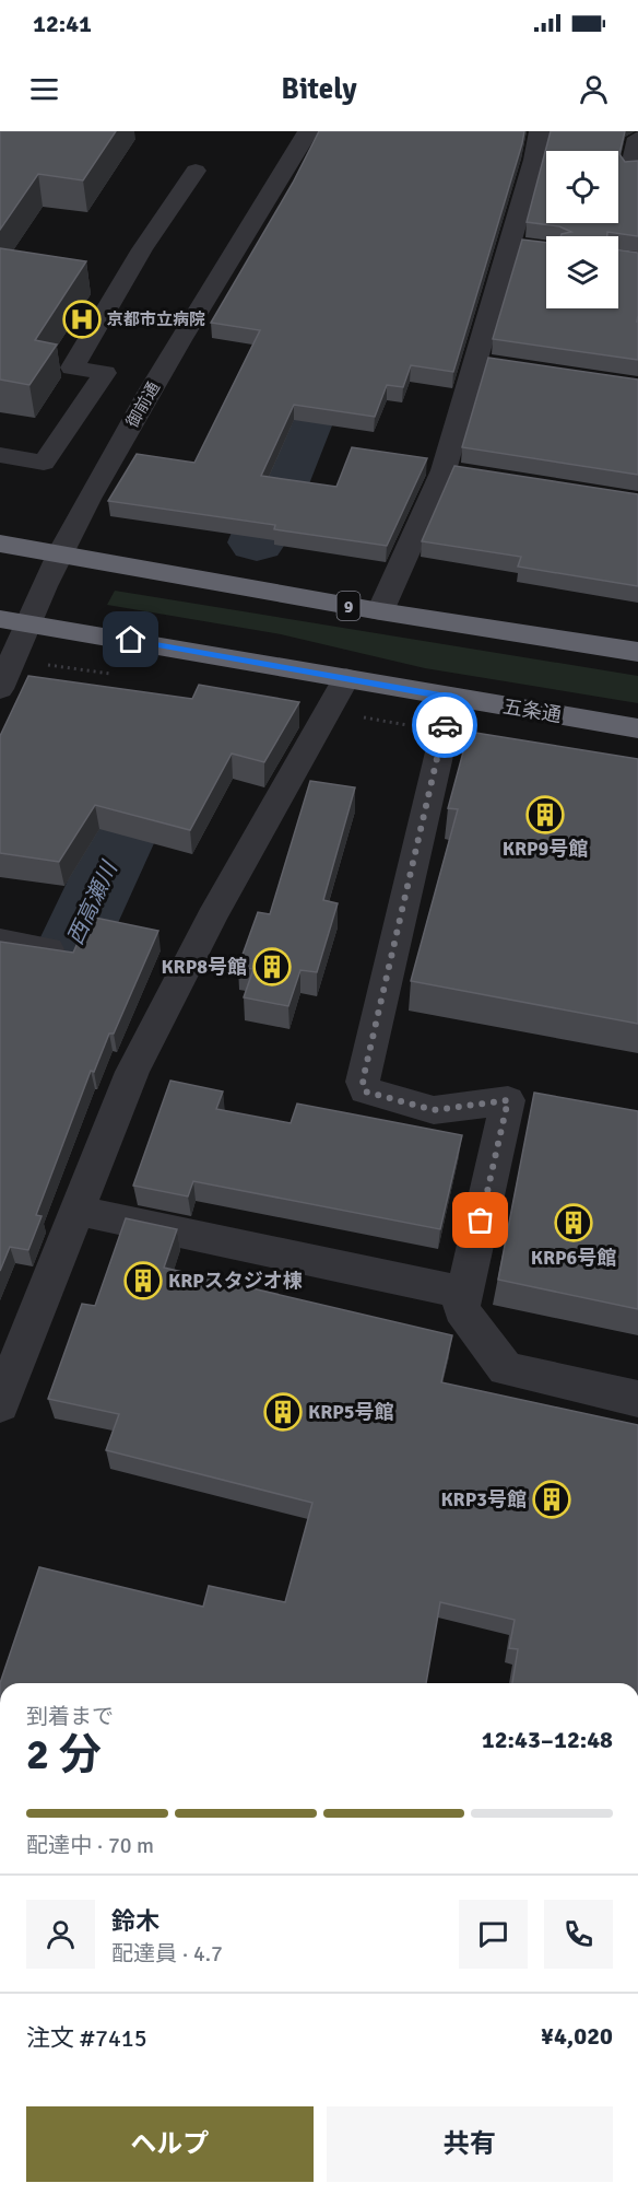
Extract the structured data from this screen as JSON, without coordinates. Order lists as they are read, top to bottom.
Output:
{
  "streets": {
    "highway": ["9", "五条通"],
    "street": ["御前通"]
  },
  "crossings": [
    ["御前通", "9"],
    ["御前通", "五条通"]
  ],
  "water": ["西高瀬川"],
  "places": {
    "hospital": ["京都市立病院"],
    "building": [
      "KRP9号館",
      "KRP8号館",
      "KRP6号館",
      "KRPスタジオ棟",
      "KRP5号館",
      "KRP3号館"
    ]
  },
  "page": {
    "status": "12:41",
    "header": "Bitely",
    "heading": ["2 分", "到着まで", "12:43–12:48"],
    "panel": [
      "鈴木",
      "配達員 · 4.7",
      "注文 #7415",
      "¥4,020"
    ],
    "bar": "配達中 · 70 m",
    "buttons": ["ヘルプ", "共有"]
  }
}
